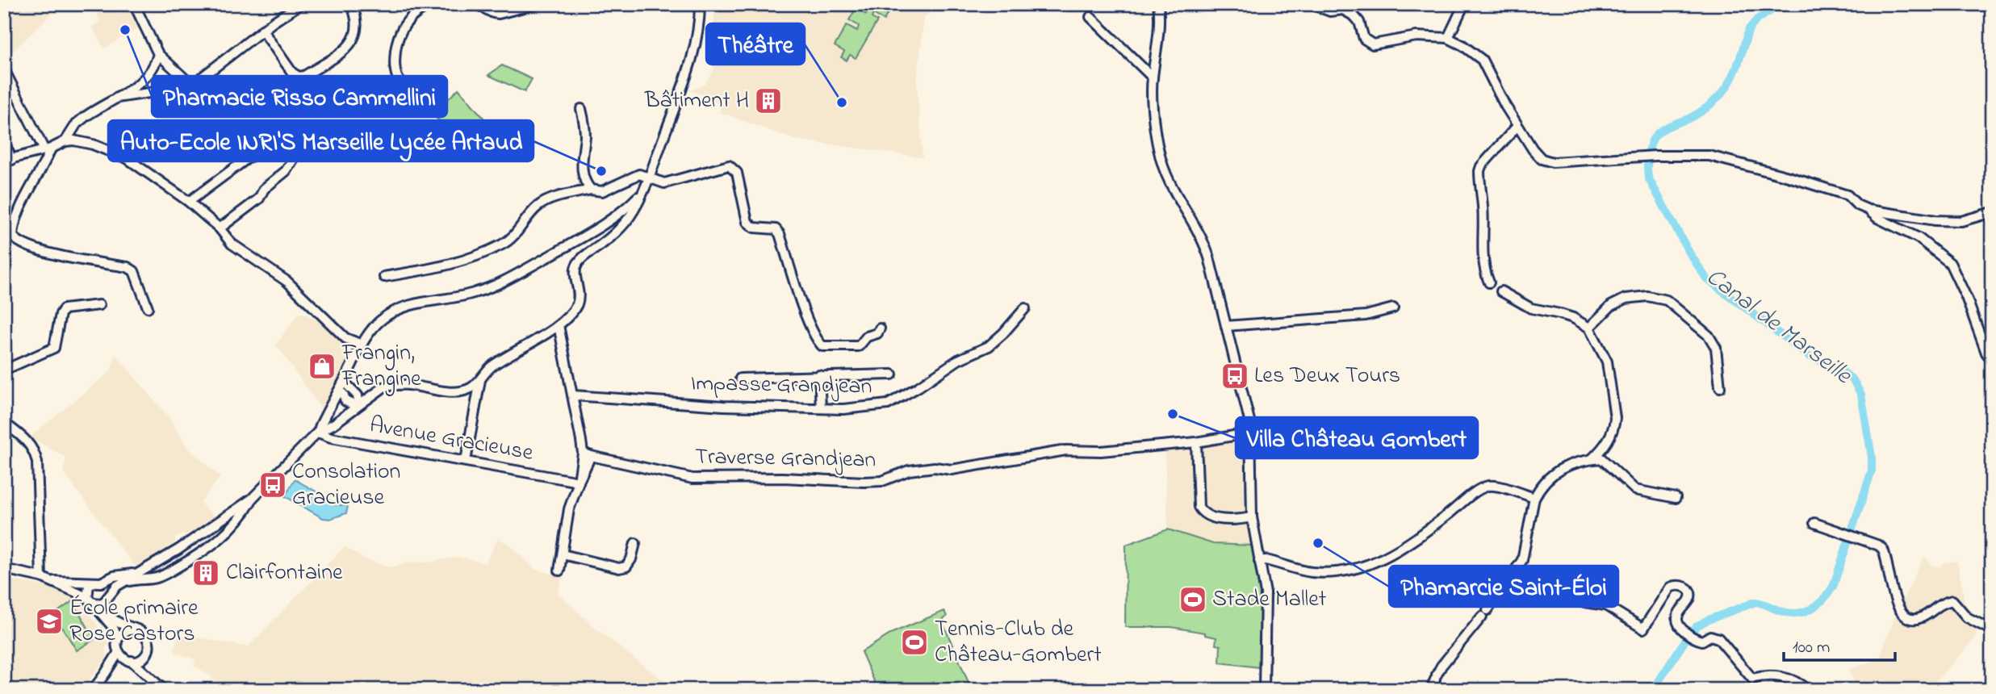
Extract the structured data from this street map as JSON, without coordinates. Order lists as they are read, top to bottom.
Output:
{
  "streets": {
    "street": ["Impasse Grandjean", "Avenue Gracieuse", "Traverse Grandjean"]
  },
  "water": ["Canal de Marseille"],
  "places": {
    "other": [
      "Pharmacie Risso Cammellini",
      "Théâtre",
      "Auto-Ecole INRI'S Marseille Lycée Artaud",
      "Villa Château Gombert",
      "Phamarcie Saint-Éloi"
    ],
    "building": ["Bâtiment H", "Clairfontaine"],
    "shop": ["Frangin, Frangine"],
    "bus stop": ["Les Deux Tours", "Consolation Gracieuse"],
    "sports": ["Stade Mallet", "Tennis-Club de Château-Gombert"],
    "school or university": ["École primaire Rose Castors"]
  },
  "scale_bar": "100 m"
}
